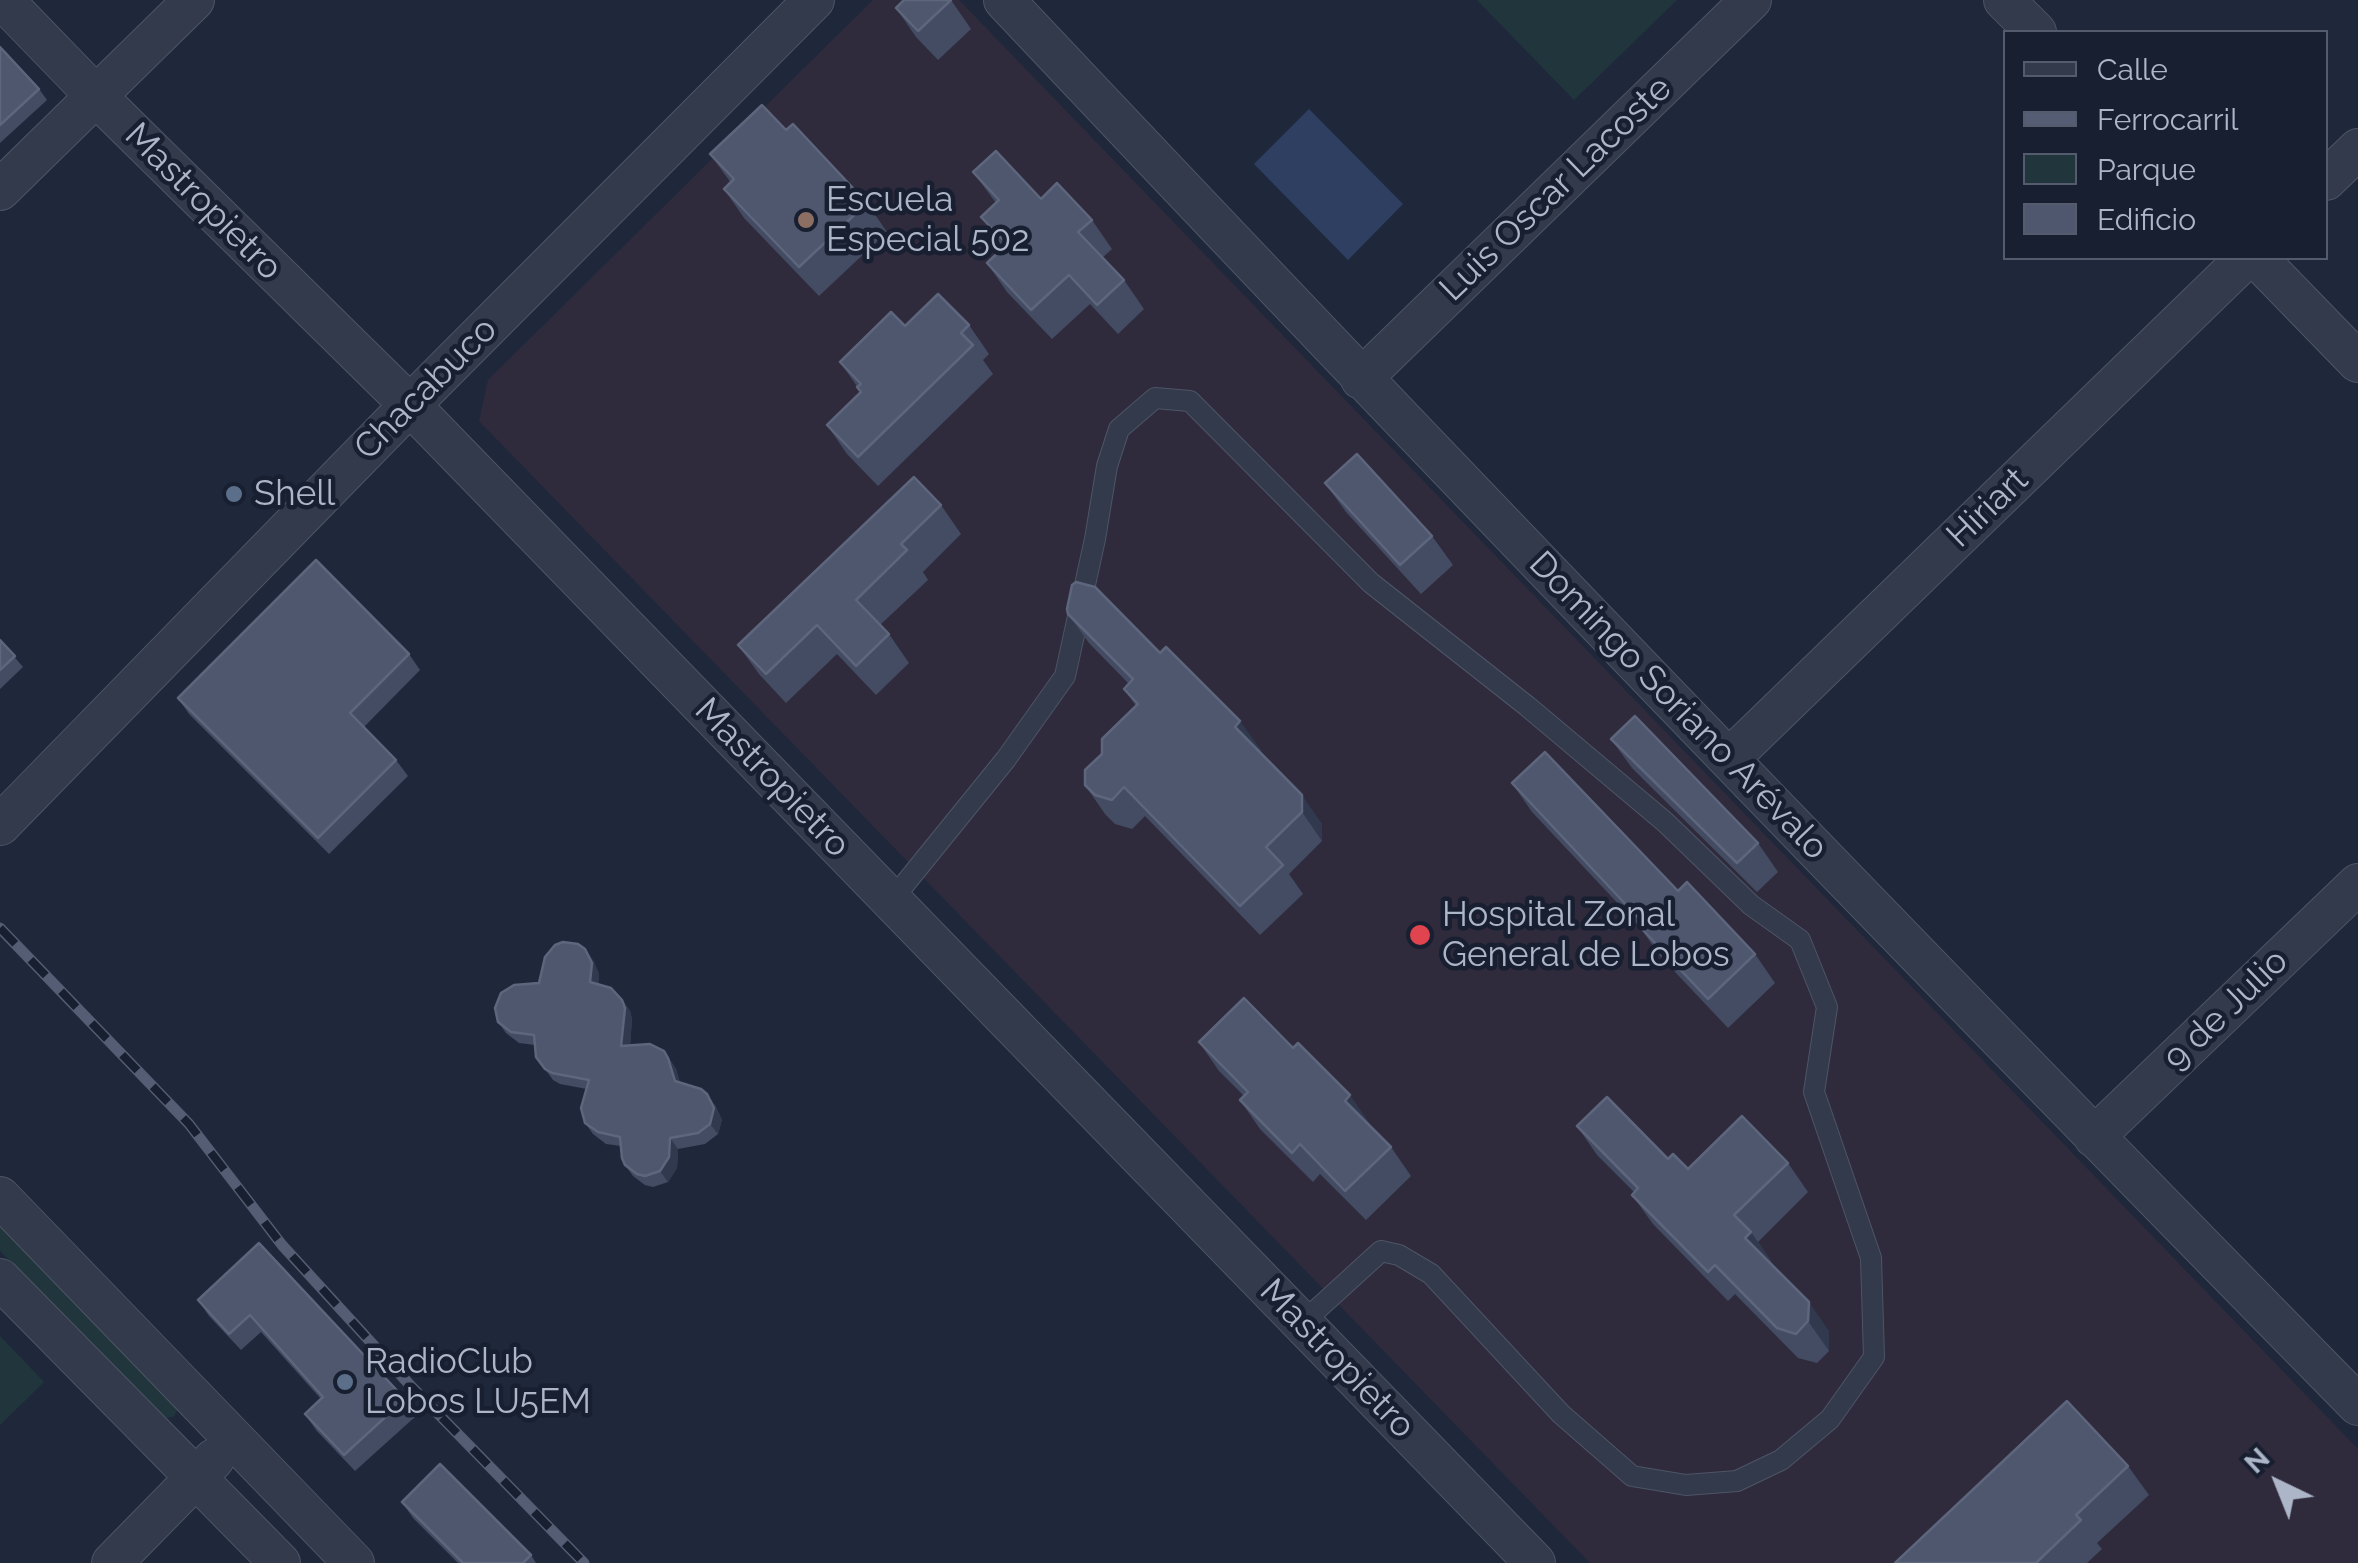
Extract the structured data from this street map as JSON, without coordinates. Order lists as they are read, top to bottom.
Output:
{
  "streets": {
    "street": [
      "Luis Oscar Lacoste",
      "Mastropietro",
      "Chacabuco",
      "Hiriart",
      "Domingo Soriano Arévalo",
      "9 de Julio"
    ]
  },
  "crossings": [
    ["Luis Oscar Lacoste", "Domingo Soriano Arévalo"],
    ["Mastropietro", "Chacabuco"],
    ["Hiriart", "Domingo Soriano Arévalo"],
    ["Domingo Soriano Arévalo", "9 de Julio"]
  ],
  "places": [
    "Escuela Especial 502",
    "Shell",
    "Hospital Zonal General de Lobos",
    "RadioClub Lobos LU5EM"
  ],
  "legend": [
    "Calle",
    "Ferrocarril",
    "Parque",
    "Edificio"
  ],
  "north": "top left"
}
